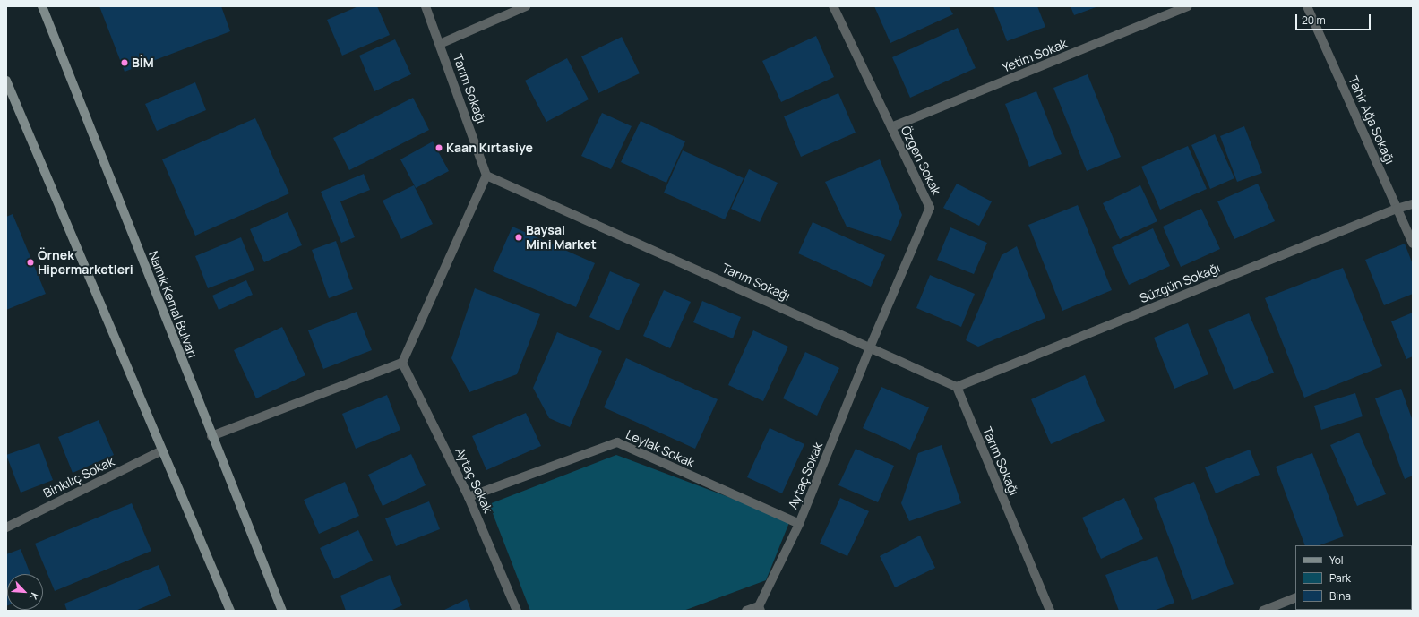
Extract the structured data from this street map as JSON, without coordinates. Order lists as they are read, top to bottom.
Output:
{
  "streets": {
    "main road": ["Namık Kemal Bulvarı"],
    "street": [
      "Yetim Sokak",
      "Tarım Sokağı",
      "Tahir Ağa Sokağı",
      "Özgen Sokak",
      "Süzgün Sokağı",
      "Leylak Sokak",
      "Aytaç Sokak",
      "Binkılıç Sokak"
    ]
  },
  "crossings": [
    ["Yetim Sokak", "Özgen Sokak"],
    ["Tarım Sokağı", "Özgen Sokak"],
    ["Tarım Sokağı", "Süzgün Sokağı"],
    ["Tarım Sokağı", "Aytaç Sokak"],
    ["Tahir Ağa Sokağı", "Süzgün Sokağı"],
    ["Özgen Sokak", "Aytaç Sokak"],
    ["Leylak Sokak", "Aytaç Sokak"]
  ],
  "places": [
    "BİM",
    "Kaan Kırtasiye",
    "Baysal Mini Market",
    "Örnek Hipermarketleri"
  ],
  "legend": ["Yol", "Park", "Bina"],
  "scale_bar": "20 m",
  "north": "bottom right"
}
